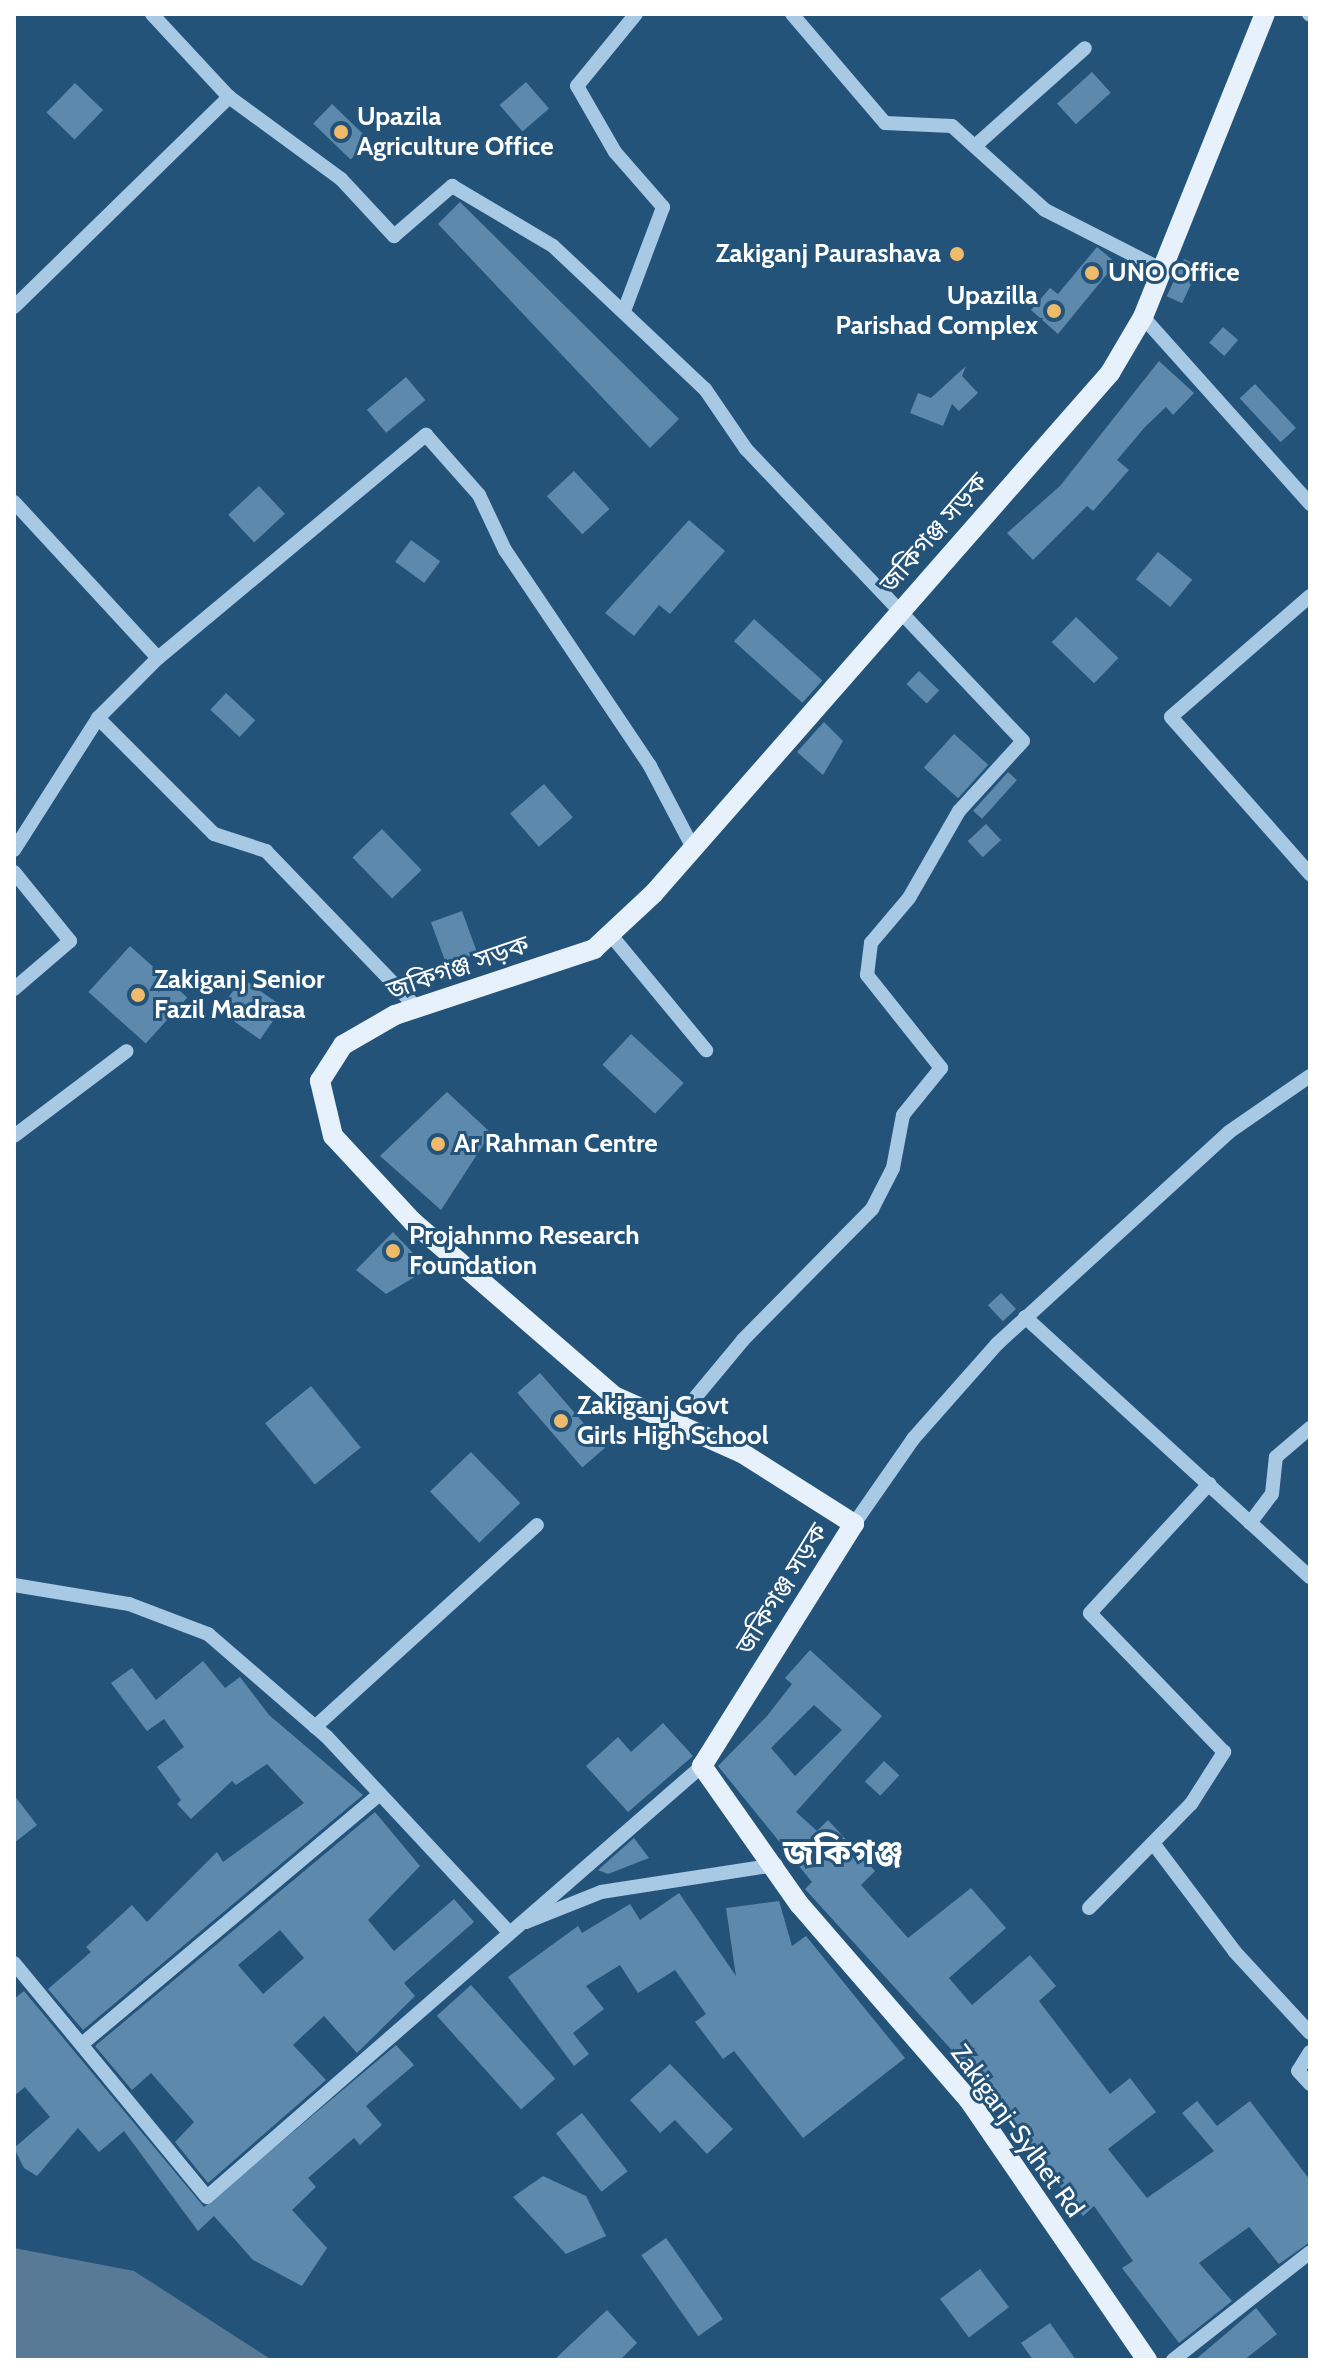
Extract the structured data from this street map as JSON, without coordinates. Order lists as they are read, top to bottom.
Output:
{
  "streets": {
    "main road": ["জকিগঞ্জ সড়ক", "Zakiganj-Sylhet Rd"]
  },
  "districts": ["জকিগঞ্জ"],
  "places": [
    "Upazila Agriculture Office",
    "Zakiganj Paurashava",
    "UNO Office",
    "Upazilla Parishad Complex",
    "Zakiganj Senior Fazil Madrasa",
    "Ar Rahman Centre",
    "Projahnmo Research Foundation",
    "Zakiganj Govt Girls High School"
  ]
}
